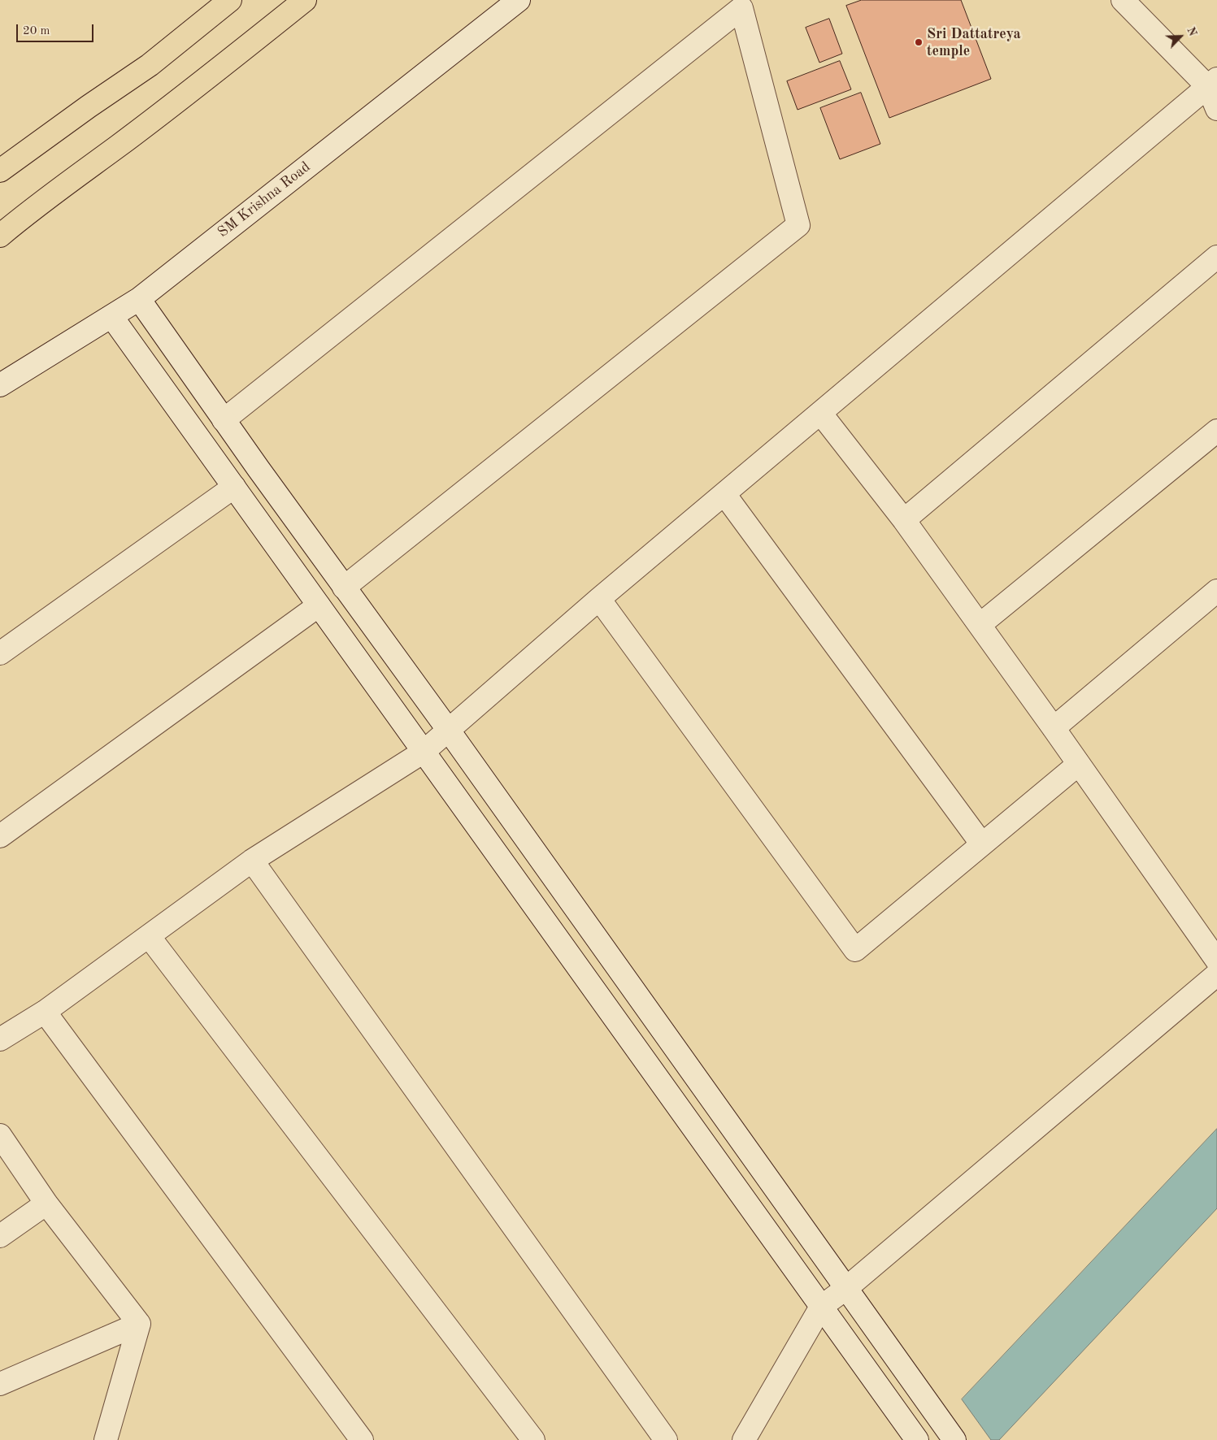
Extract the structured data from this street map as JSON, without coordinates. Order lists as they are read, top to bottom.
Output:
{
  "streets": {
    "street": ["SM Krishna Road"]
  },
  "places": ["Sri Dattatreya temple"],
  "scale_bar": "20 m",
  "north": "top right"
}
